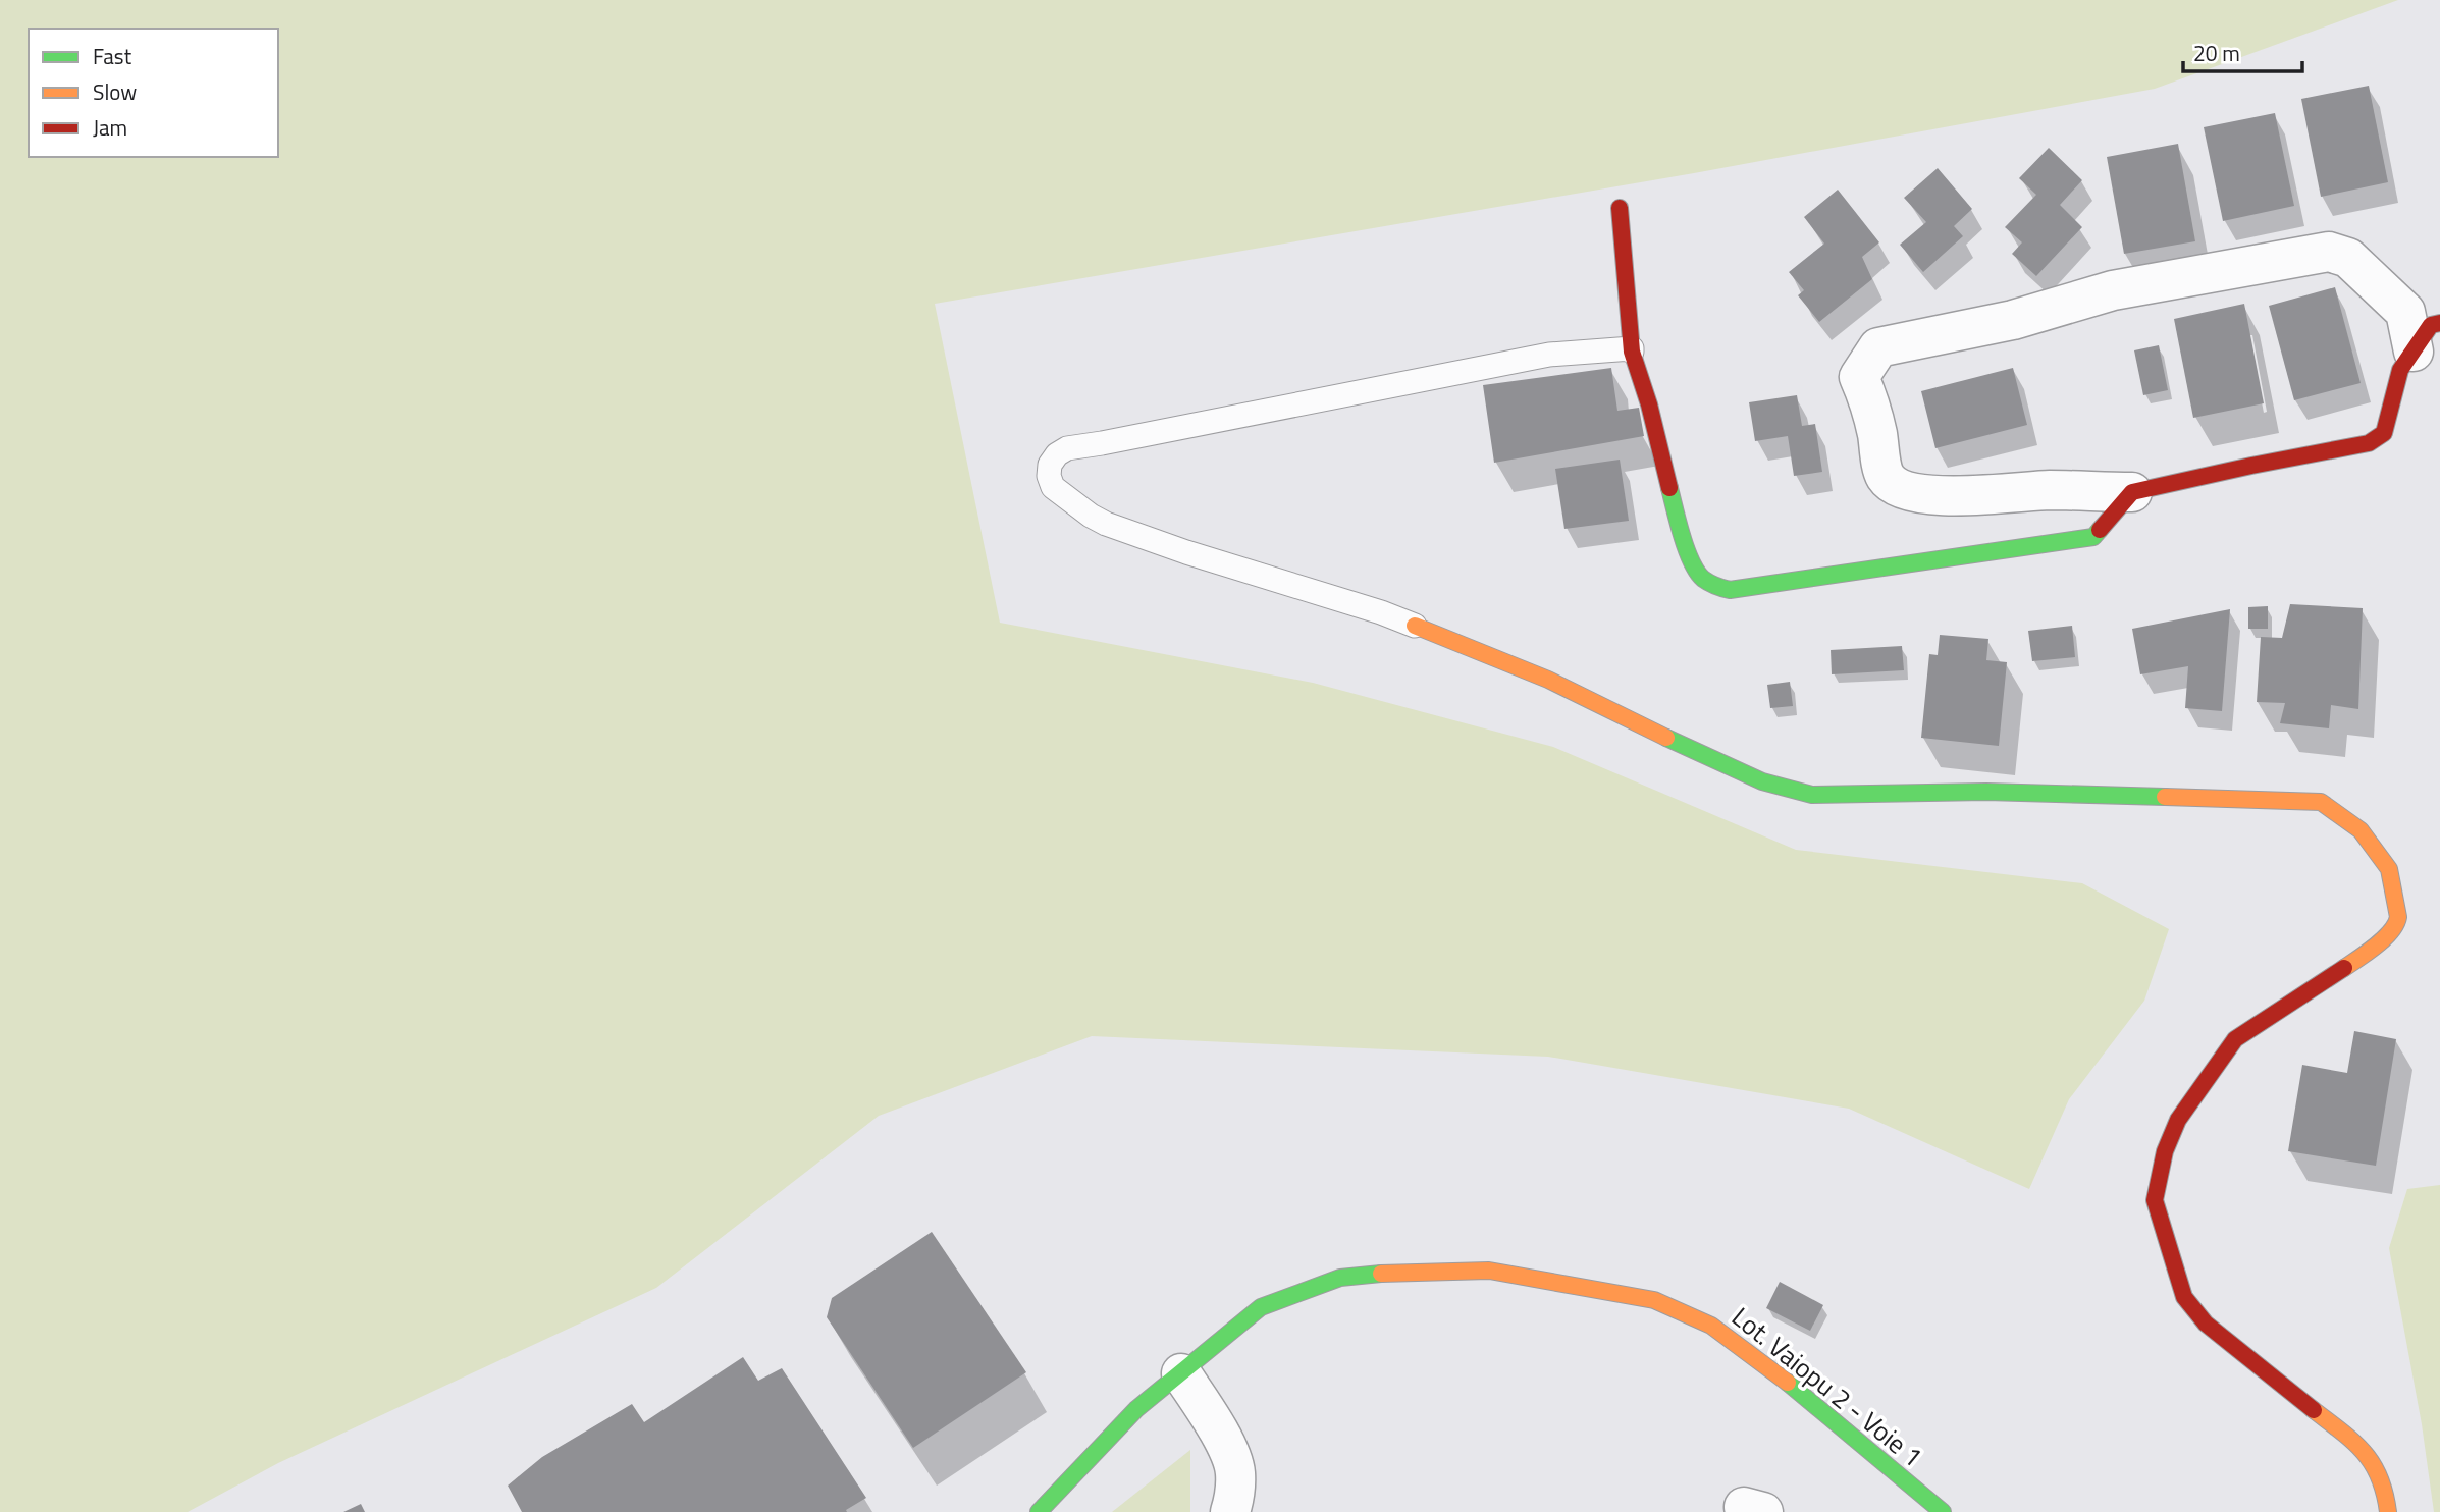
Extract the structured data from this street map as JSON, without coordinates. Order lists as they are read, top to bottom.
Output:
{
  "streets": {
    "street": ["Lot. Vaiopu 2 - Voie 1"]
  },
  "legend": ["Fast", "Slow", "Jam"],
  "scale_bar": "20 m"
}
